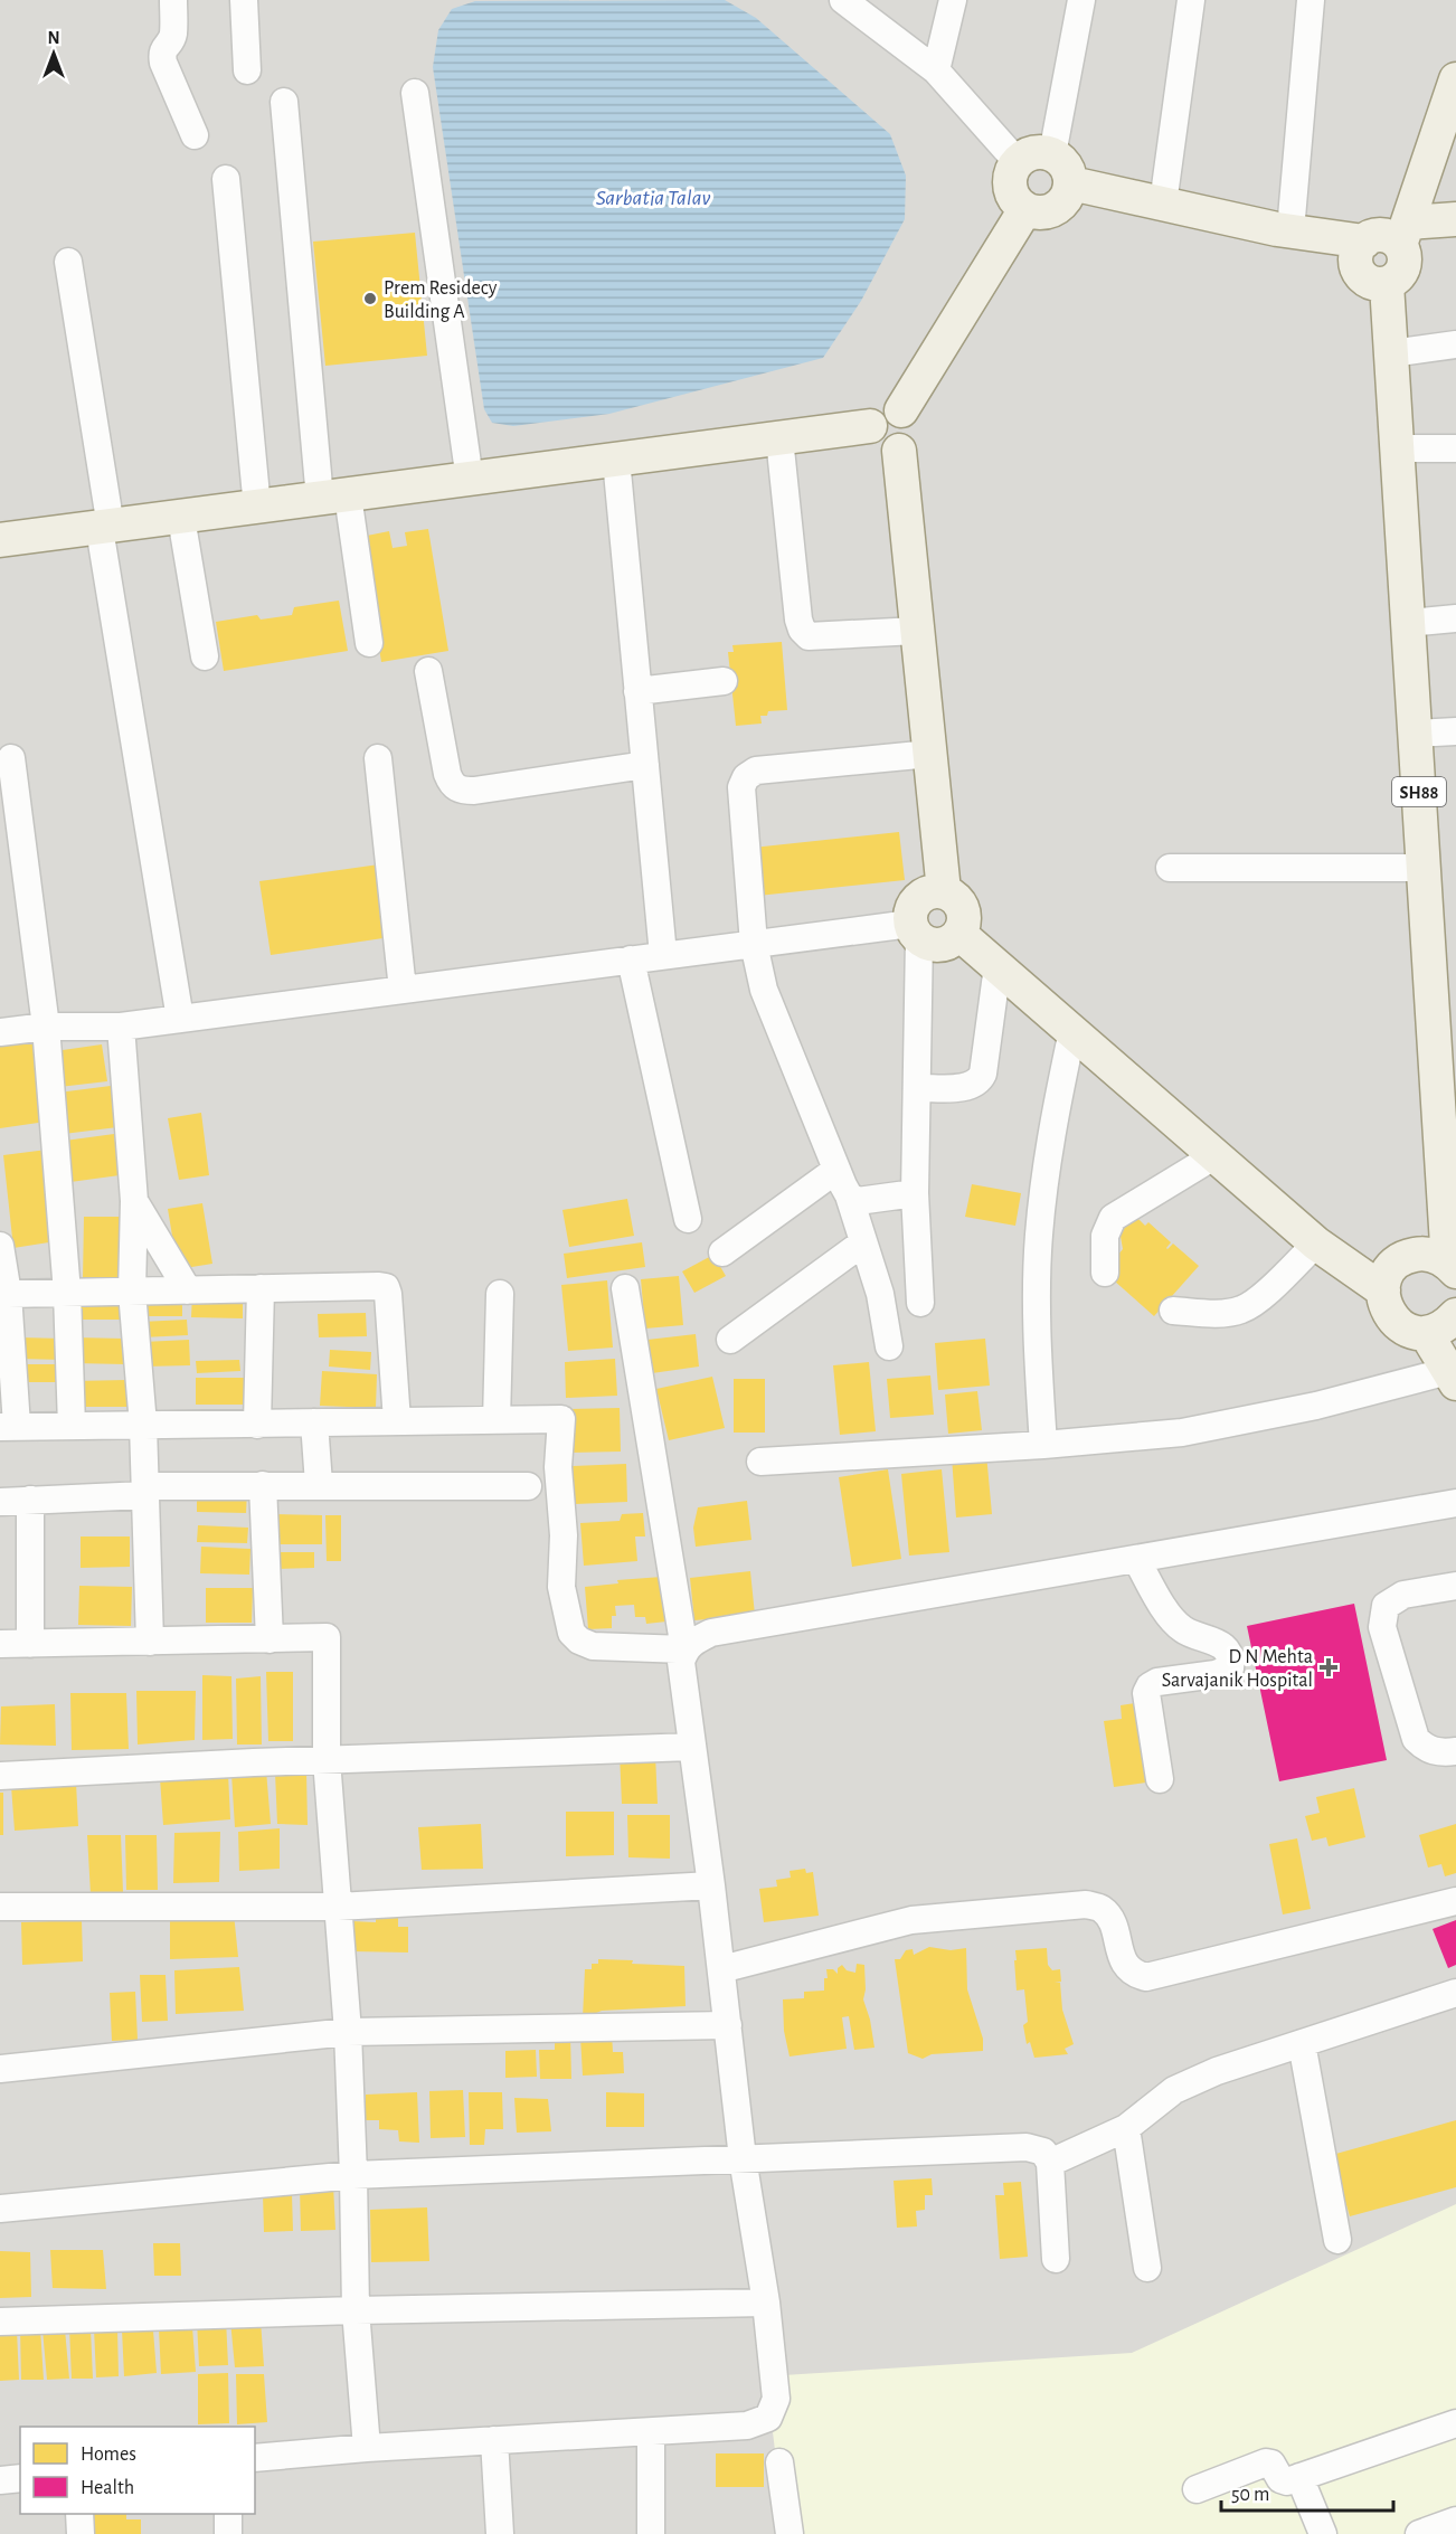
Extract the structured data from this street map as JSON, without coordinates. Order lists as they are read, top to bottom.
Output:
{
  "streets": {
    "main road": ["SH88"]
  },
  "water": ["Sarbatia Talav"],
  "places": {
    "other": ["Prem Residecy Building A"],
    "health": ["D N Mehta Sarvajanik Hospital"]
  },
  "legend": ["Homes", "Health"],
  "scale_bar": "50 m",
  "north": "top"
}
